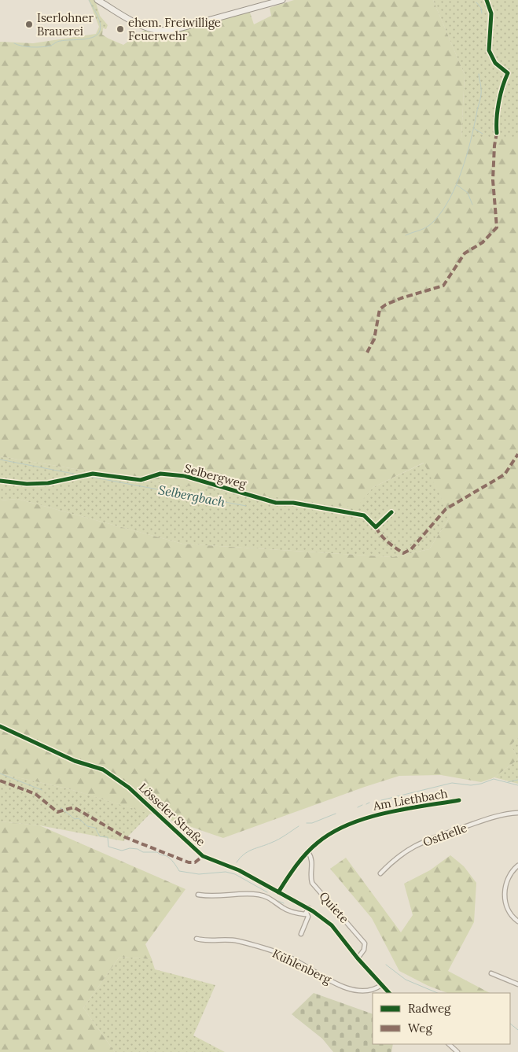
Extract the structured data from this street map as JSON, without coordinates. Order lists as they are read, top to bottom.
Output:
{
  "streets": {
    "street": [
      "Selbergweg",
      "Am Liethbach",
      "Lösseler Straße",
      "Osthelle",
      "Quiete",
      "Kühlenberg"
    ]
  },
  "crossings": [
    ["Am Liethbach", "Lösseler Straße"],
    ["Am Liethbach", "Quiete"],
    ["Lösseler Straße", "Quiete"],
    ["Lösseler Straße", "Kühlenberg"]
  ],
  "water": ["Selbergbach"],
  "places": ["Iserlohner Brauerei", "ehem. Freiwillige Feuerwehr"],
  "legend": ["Radweg", "Weg"]
}
